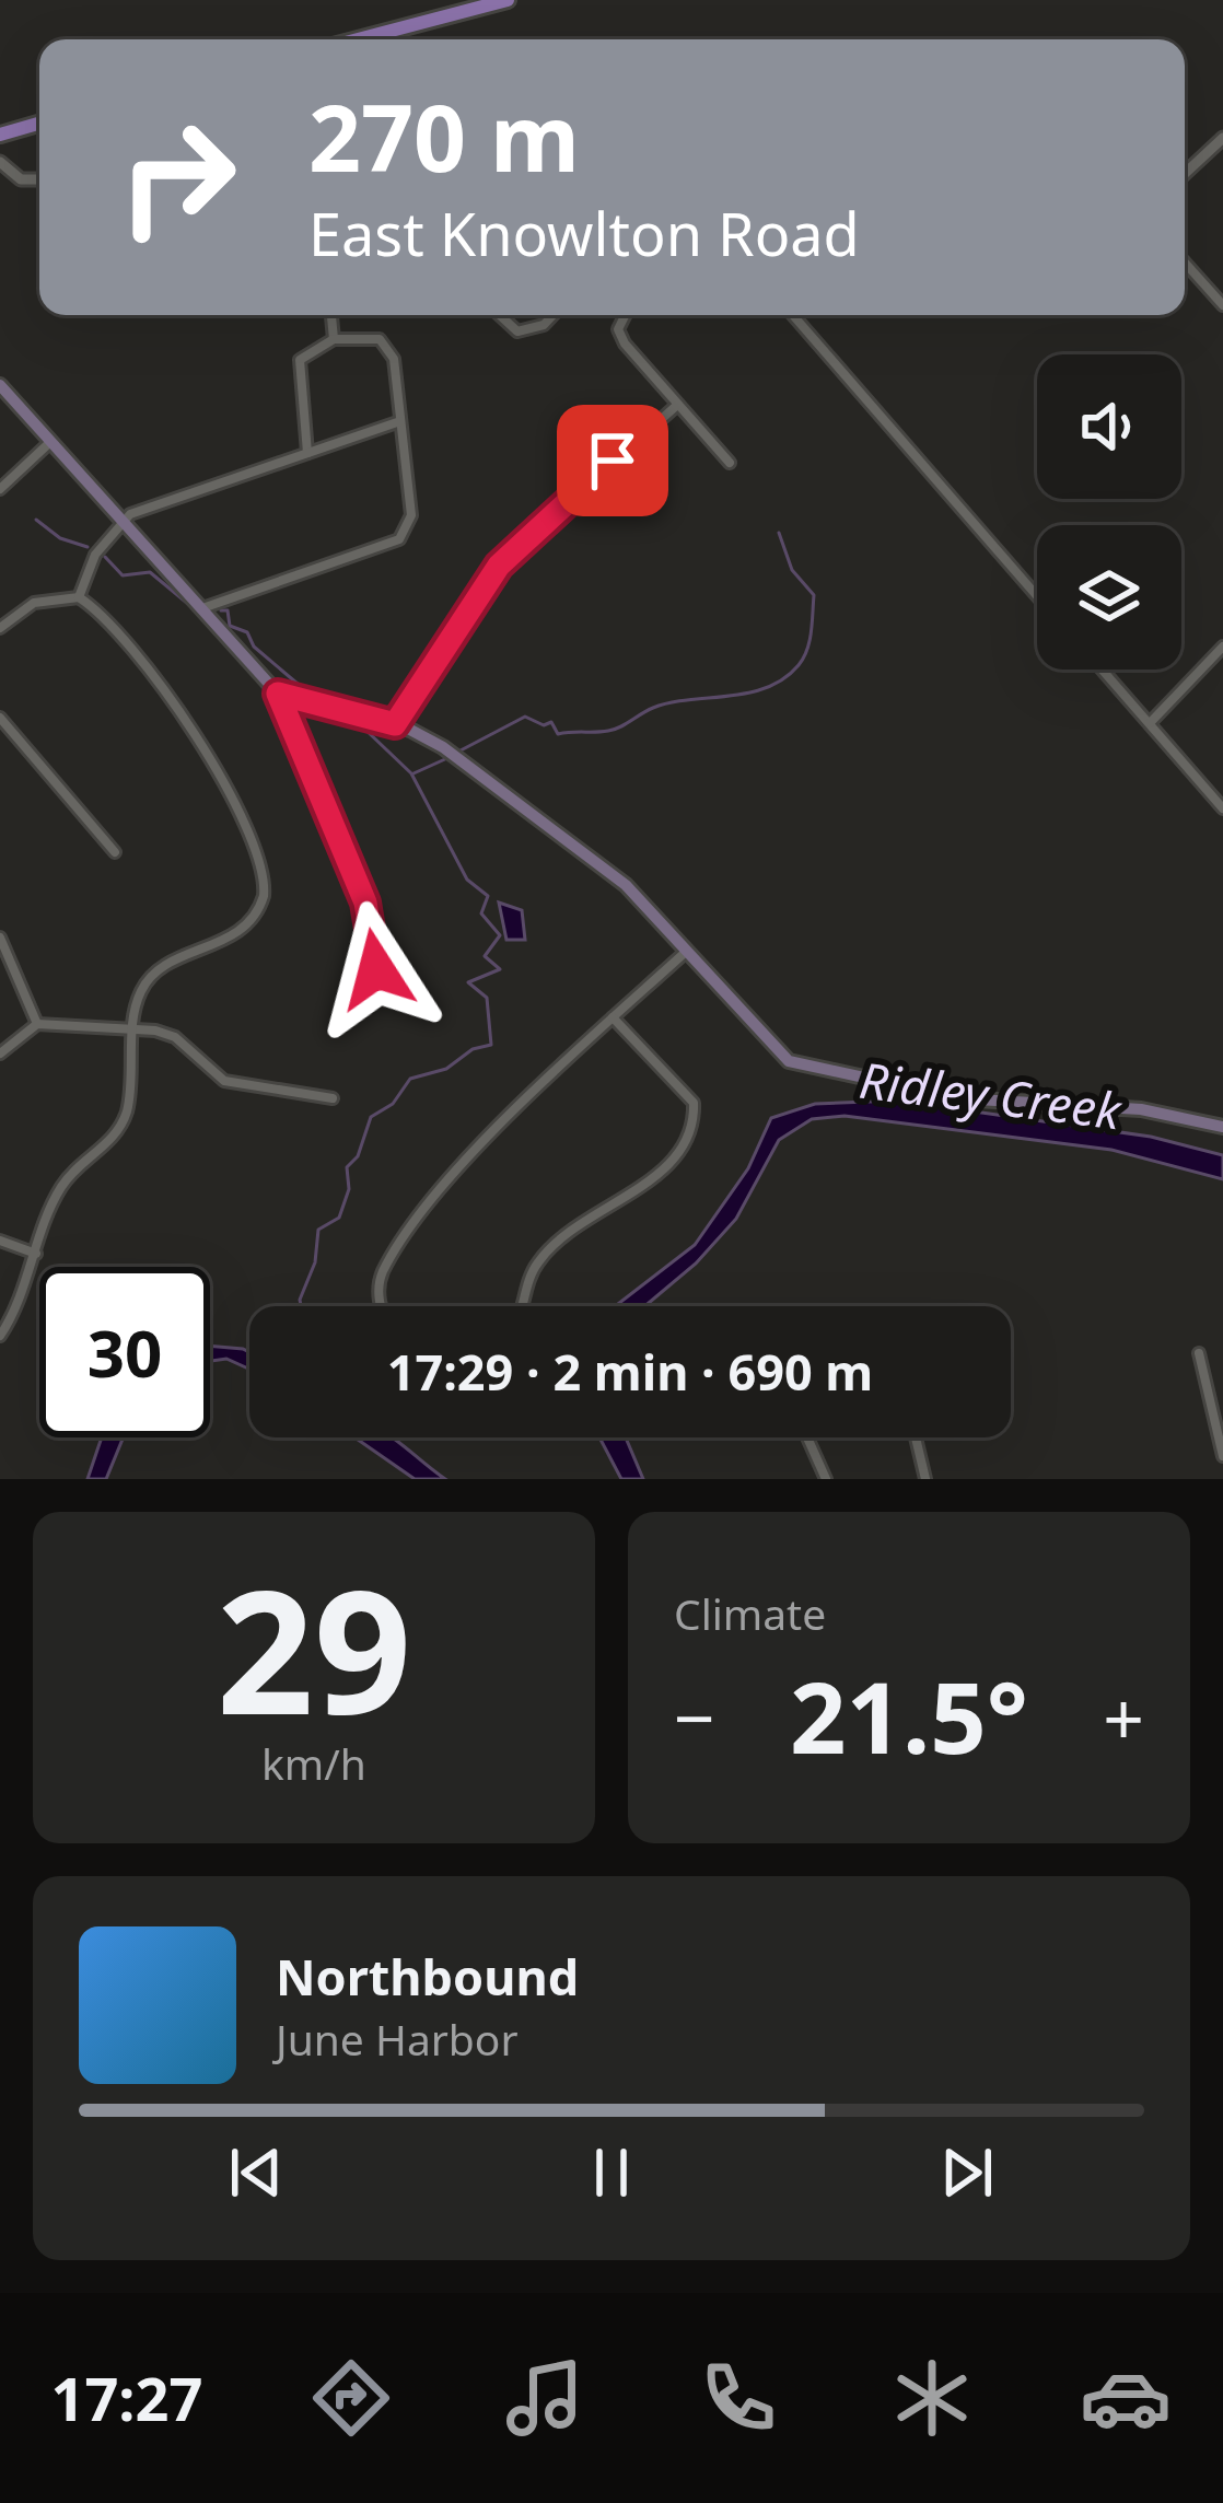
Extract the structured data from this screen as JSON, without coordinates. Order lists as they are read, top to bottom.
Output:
{
  "water": ["Ridley Creek"],
  "page": {
    "turn": ["270 m", "East Knowlton Road"],
    "limit": "30",
    "trip": "17:29 · 2 min · 690 m",
    "tile": [
      ["29", "km/h"],
      "Climate"
    ],
    "heat": ["−", "21.5°", "+"],
    "song": ["Northbound", "June Harbor"],
    "tabs": "17:27"
  }
}
